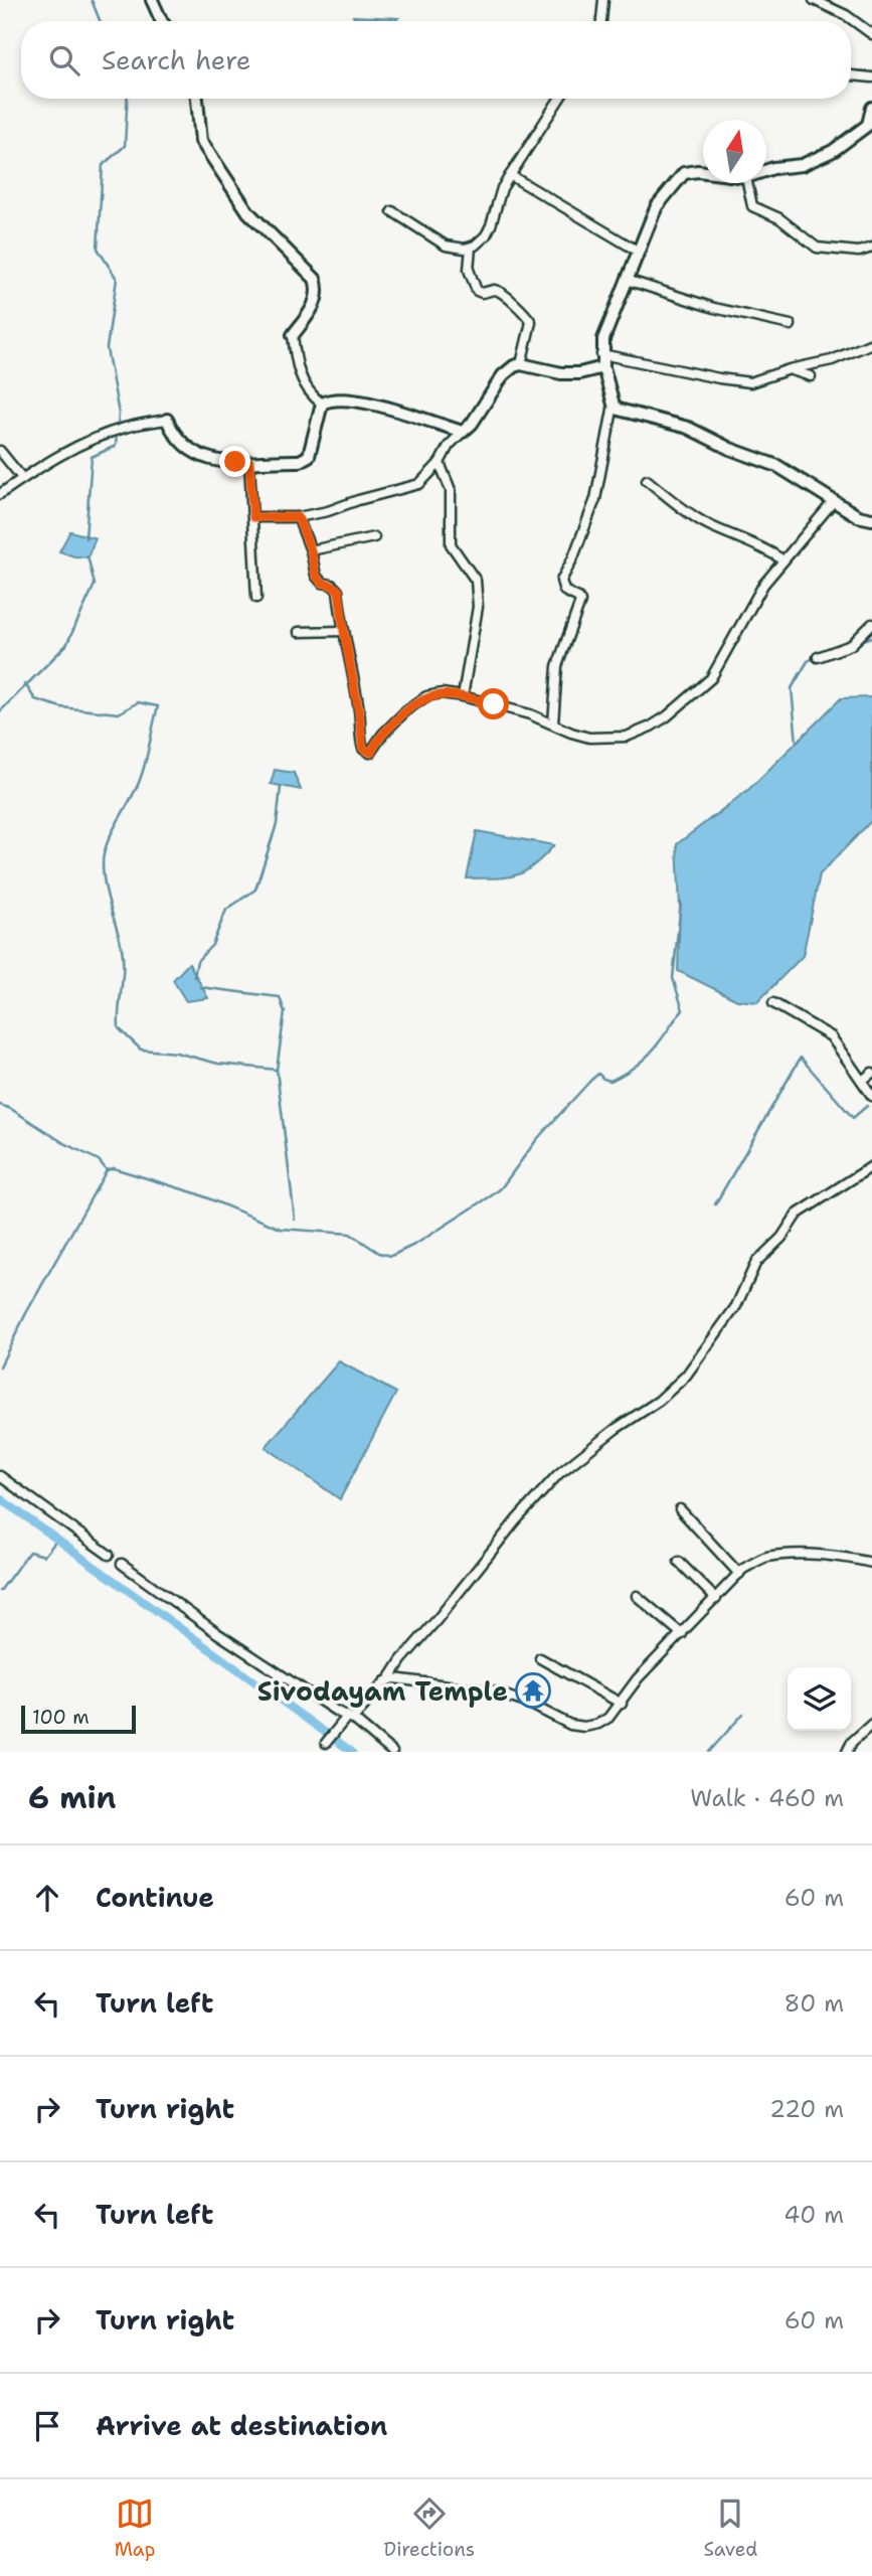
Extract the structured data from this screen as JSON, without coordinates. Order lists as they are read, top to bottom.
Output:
{
  "places": {
    "temple": ["Sivodayam Temple"]
  },
  "scale_bar": "100 m",
  "north": "top",
  "page": {
    "search": "Search here",
    "scale": "100 m",
    "heading": ["6 min", "Walk · 460 m"],
    "list": [
      ["Continue", "60 m"],
      ["Turn left", "80 m"],
      ["Turn right", "220 m"],
      ["Turn left", "40 m"],
      ["Turn right", "60 m"],
      "Arrive at destination"
    ],
    "nav": ["Map", "Directions", "Saved"]
  }
}
